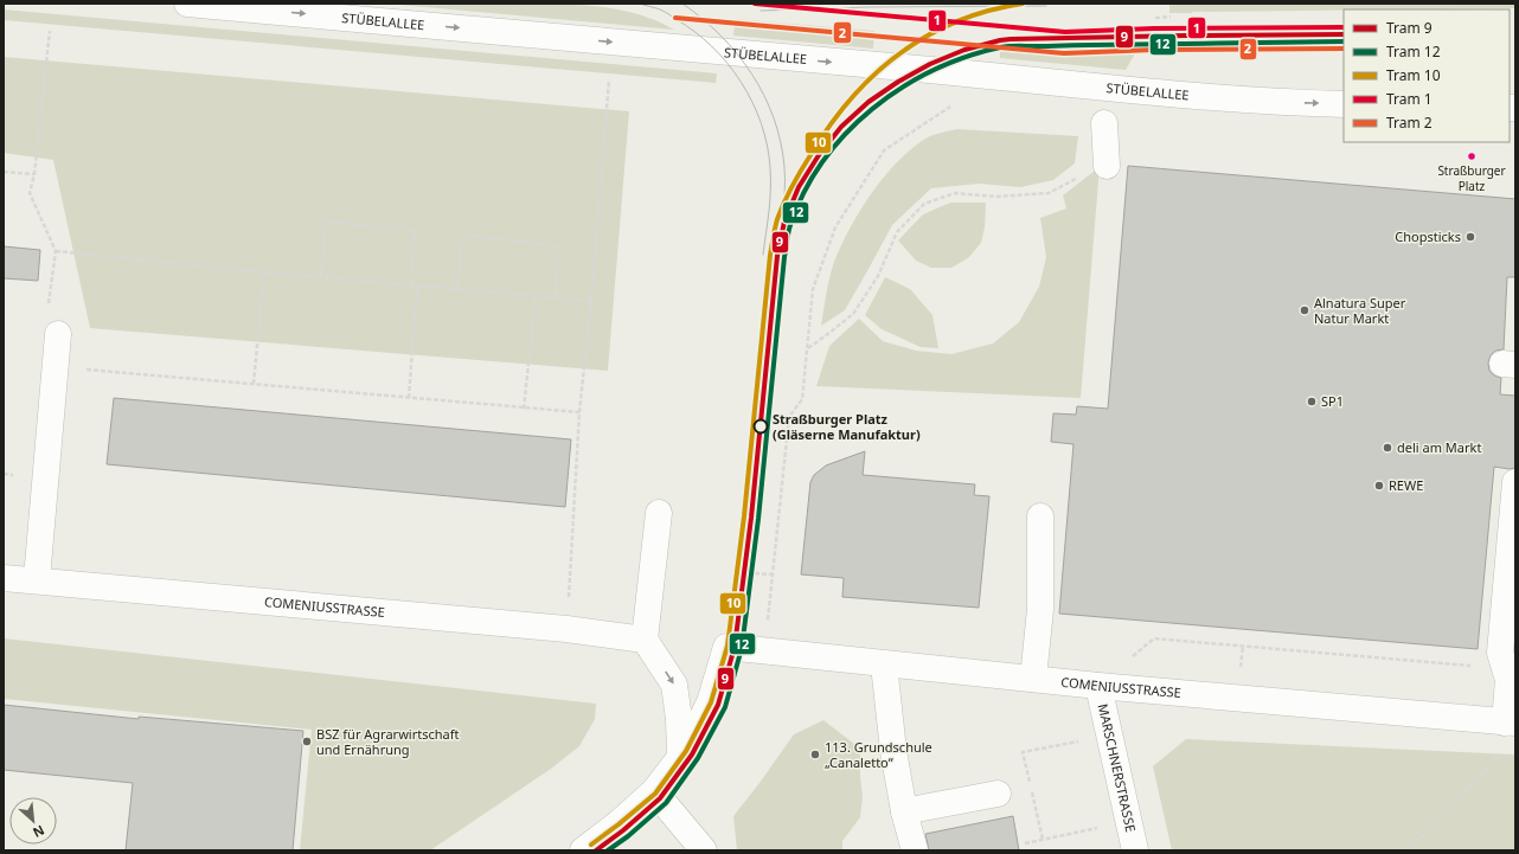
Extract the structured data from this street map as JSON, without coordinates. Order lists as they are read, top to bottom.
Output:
{
  "streets": {
    "street": ["STÜBELALLEE", "COMENIUSSTRASSE", "MARSCHNERSTRASSE"]
  },
  "crossings": [
    ["COMENIUSSTRASSE", "MARSCHNERSTRASSE"]
  ],
  "one_way": ["STÜBELALLEE"],
  "places": [
    "Straßburger Platz",
    "Chopsticks",
    "Alnatura Super Natur Markt",
    "SP1",
    "Straßburger Platz (Gläserne Manufaktur)",
    "deli am Markt",
    "REWE",
    "BSZ für Agrarwirtschaft und Ernährung",
    "113. Grundschule „Canaletto“"
  ],
  "lines": [
    "tram line 10",
    "tram line 1",
    "tram line 2",
    "tram line 9",
    "tram line 12"
  ],
  "legend": [
    "Tram 9",
    "Tram 12",
    "Tram 10",
    "Tram 1",
    "Tram 2"
  ],
  "north": "bottom right"
}
